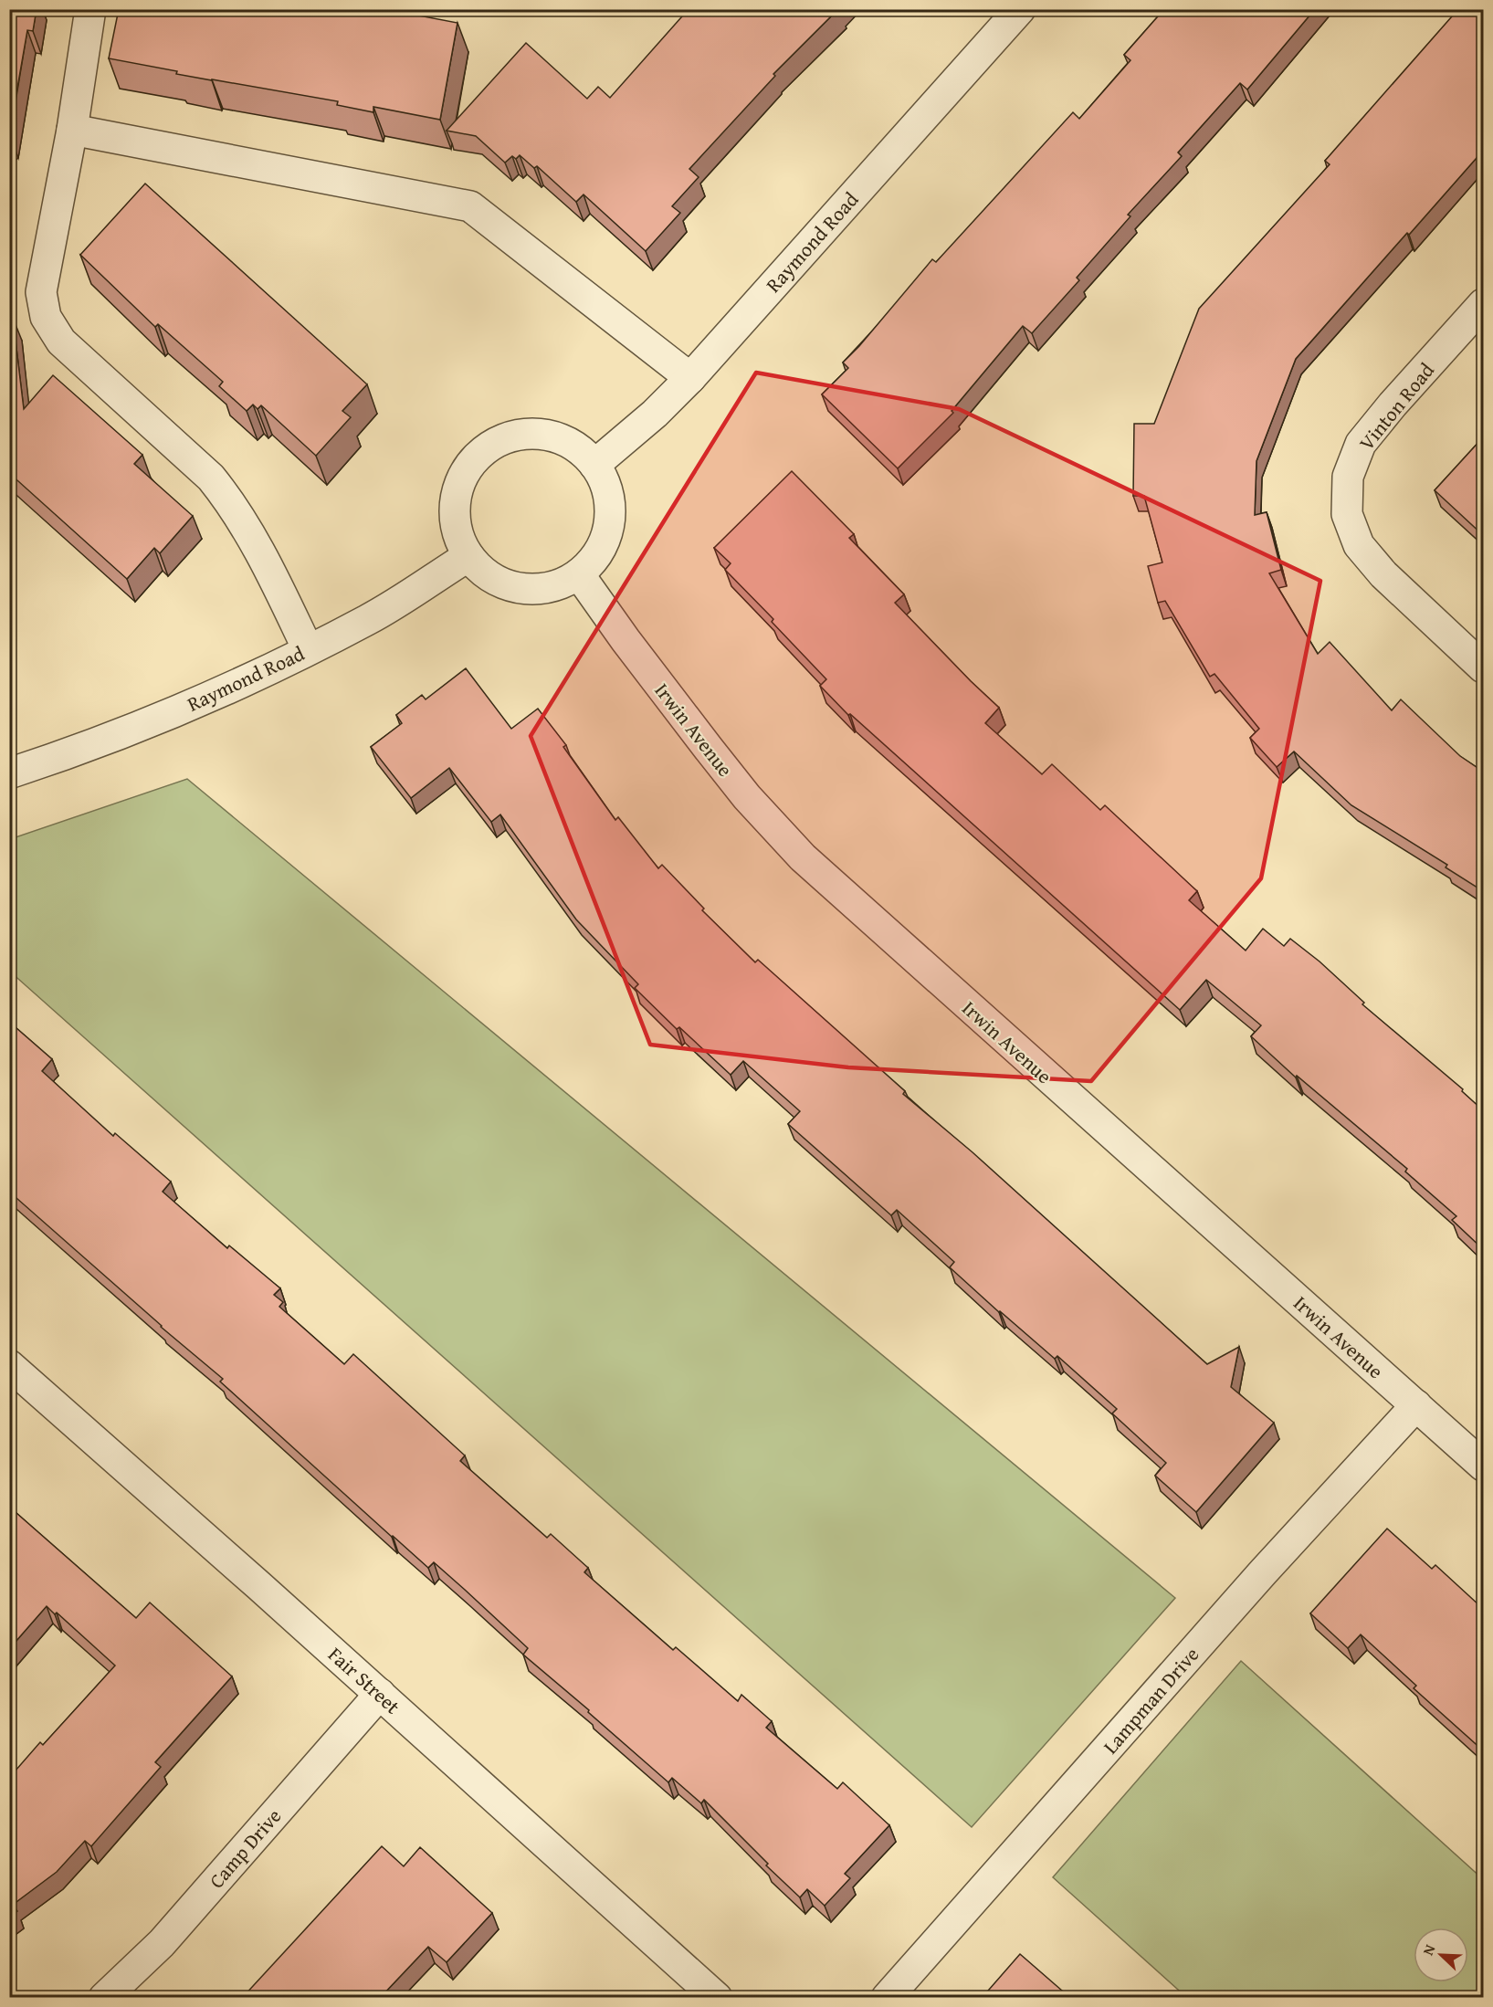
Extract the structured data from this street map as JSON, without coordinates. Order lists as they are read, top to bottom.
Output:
{
  "streets": {
    "street": [
      "Raymond Road",
      "Vinton Road",
      "Irwin Avenue",
      "Fair Street",
      "Lampman Drive",
      "Camp Drive"
    ]
  },
  "crossings": [
    ["Raymond Road", "Irwin Avenue"],
    ["Irwin Avenue", "Lampman Drive"],
    ["Fair Street", "Camp Drive"]
  ],
  "north": "top left"
}
